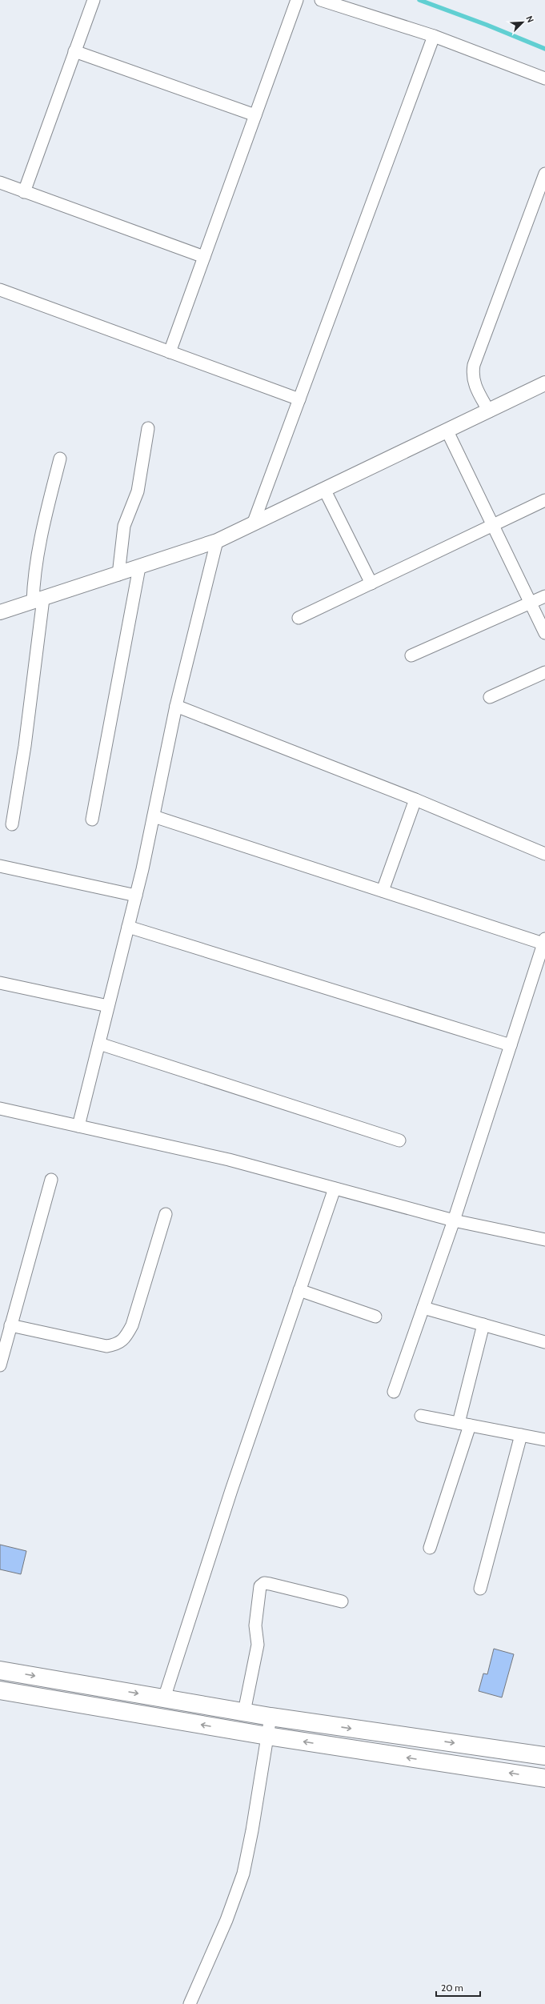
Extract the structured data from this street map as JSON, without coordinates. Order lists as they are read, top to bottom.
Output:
{
  "scale_bar": "20 m",
  "north": "top right"
}
